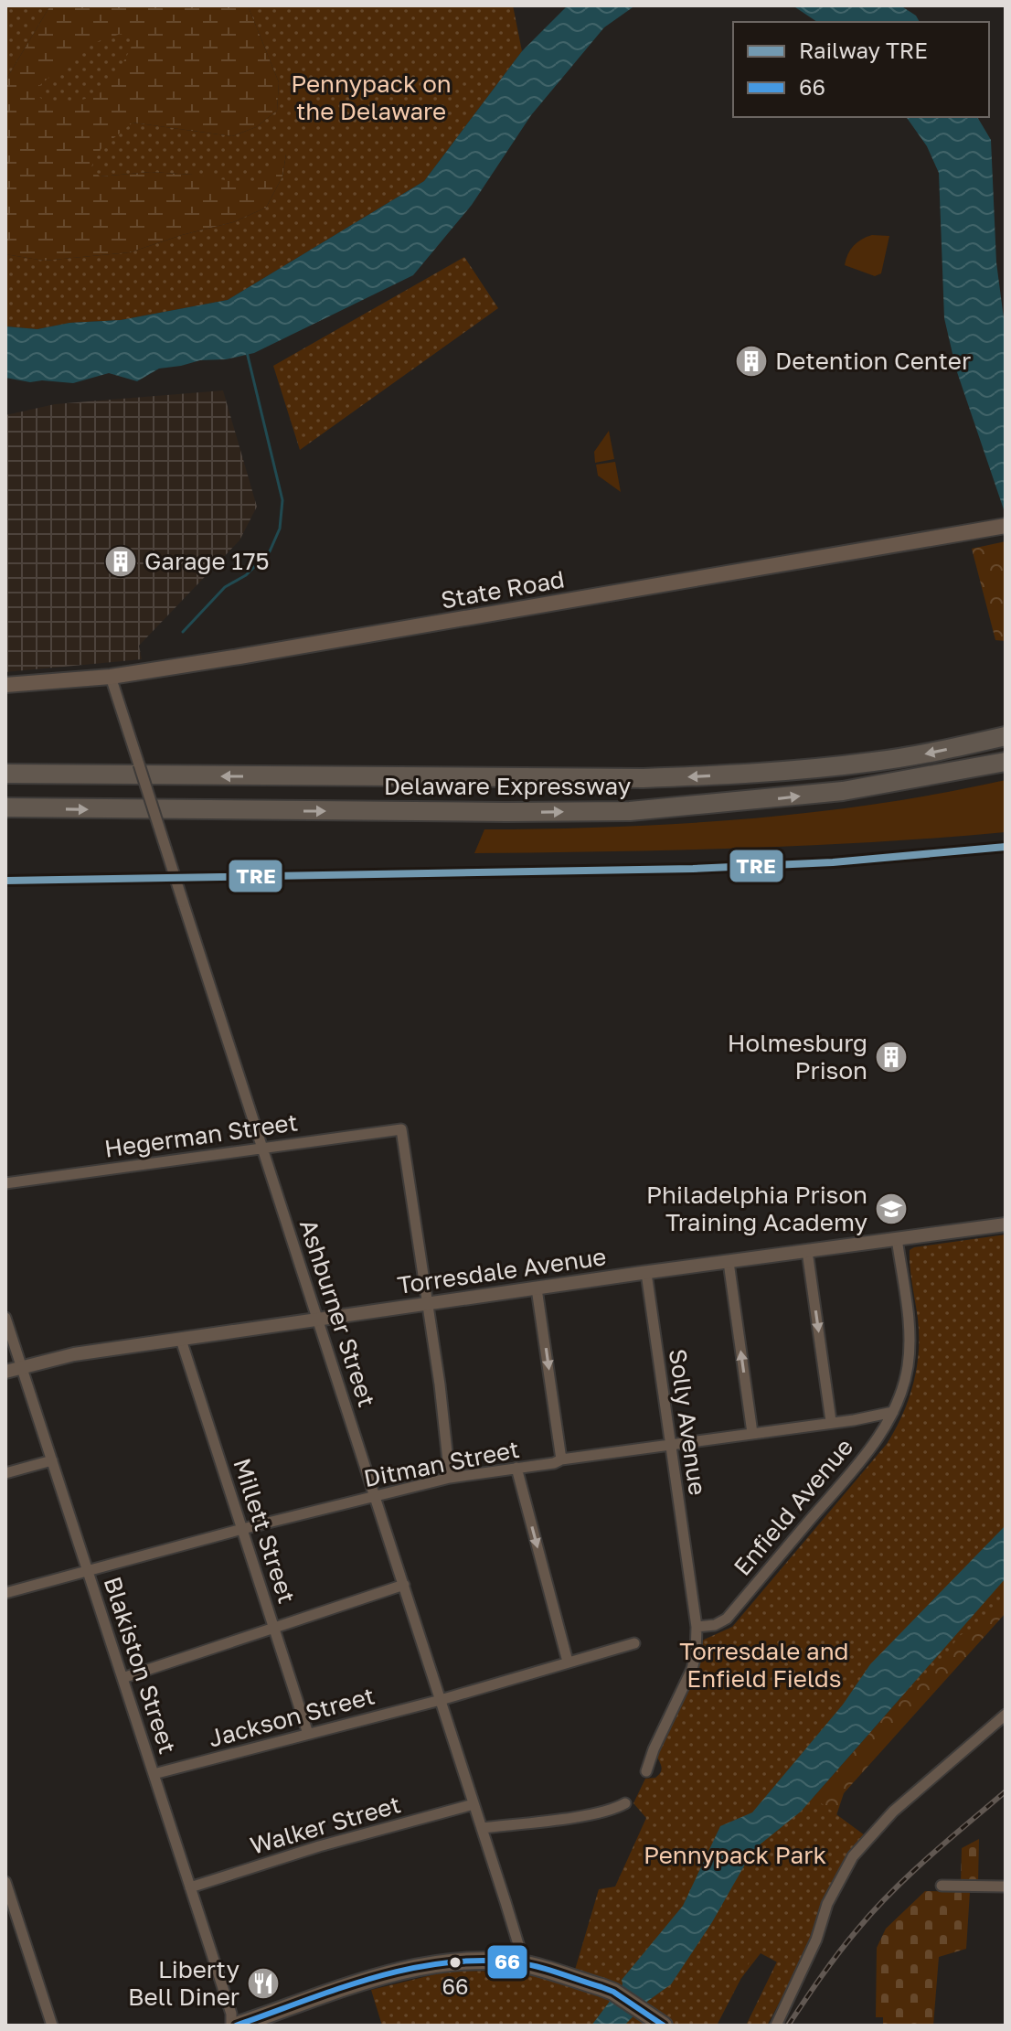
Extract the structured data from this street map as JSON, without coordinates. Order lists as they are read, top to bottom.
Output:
{
  "streets": {
    "highway": ["Delaware Expressway"],
    "main road": ["State Road"],
    "street": [
      "Hegerman Street",
      "Torresdale Avenue",
      "Ashburner Street",
      "Solly Avenue",
      "Ditman Street",
      "Enfield Avenue",
      "Millett Street",
      "Blakiston Street",
      "Jackson Street",
      "Walker Street"
    ]
  },
  "crossings": [
    ["State Road", "Ashburner Street"],
    ["Hegerman Street", "Torresdale Avenue"],
    ["Hegerman Street", "Ashburner Street"],
    ["Torresdale Avenue", "Ashburner Street"],
    ["Torresdale Avenue", "Solly Avenue"],
    ["Torresdale Avenue", "Enfield Avenue"],
    ["Torresdale Avenue", "Millett Street"],
    ["Torresdale Avenue", "Blakiston Street"],
    ["Ashburner Street", "Ditman Street"],
    ["Ashburner Street", "Jackson Street"],
    ["Ashburner Street", "Walker Street"],
    ["Solly Avenue", "Ditman Street"],
    ["Solly Avenue", "Enfield Avenue"],
    ["Ditman Street", "Enfield Avenue"],
    ["Ditman Street", "Millett Street"],
    ["Ditman Street", "Blakiston Street"],
    ["Millett Street", "Jackson Street"],
    ["Blakiston Street", "Jackson Street"],
    ["Blakiston Street", "Walker Street"]
  ],
  "parks": ["Pennypack on the Delaware", "Torresdale and Enfield Fields", "Pennypack Park"],
  "places": {
    "building": ["Detention Center", "Garage 175", "Holmesburg Prison"],
    "school or university": ["Philadelphia Prison Training Academy"],
    "other": ["66"],
    "restaurant": ["Liberty Bell Diner"]
  },
  "lines": ["rail line TRE", "transit line 66"],
  "legend": ["Railway TRE", "66"]
}
